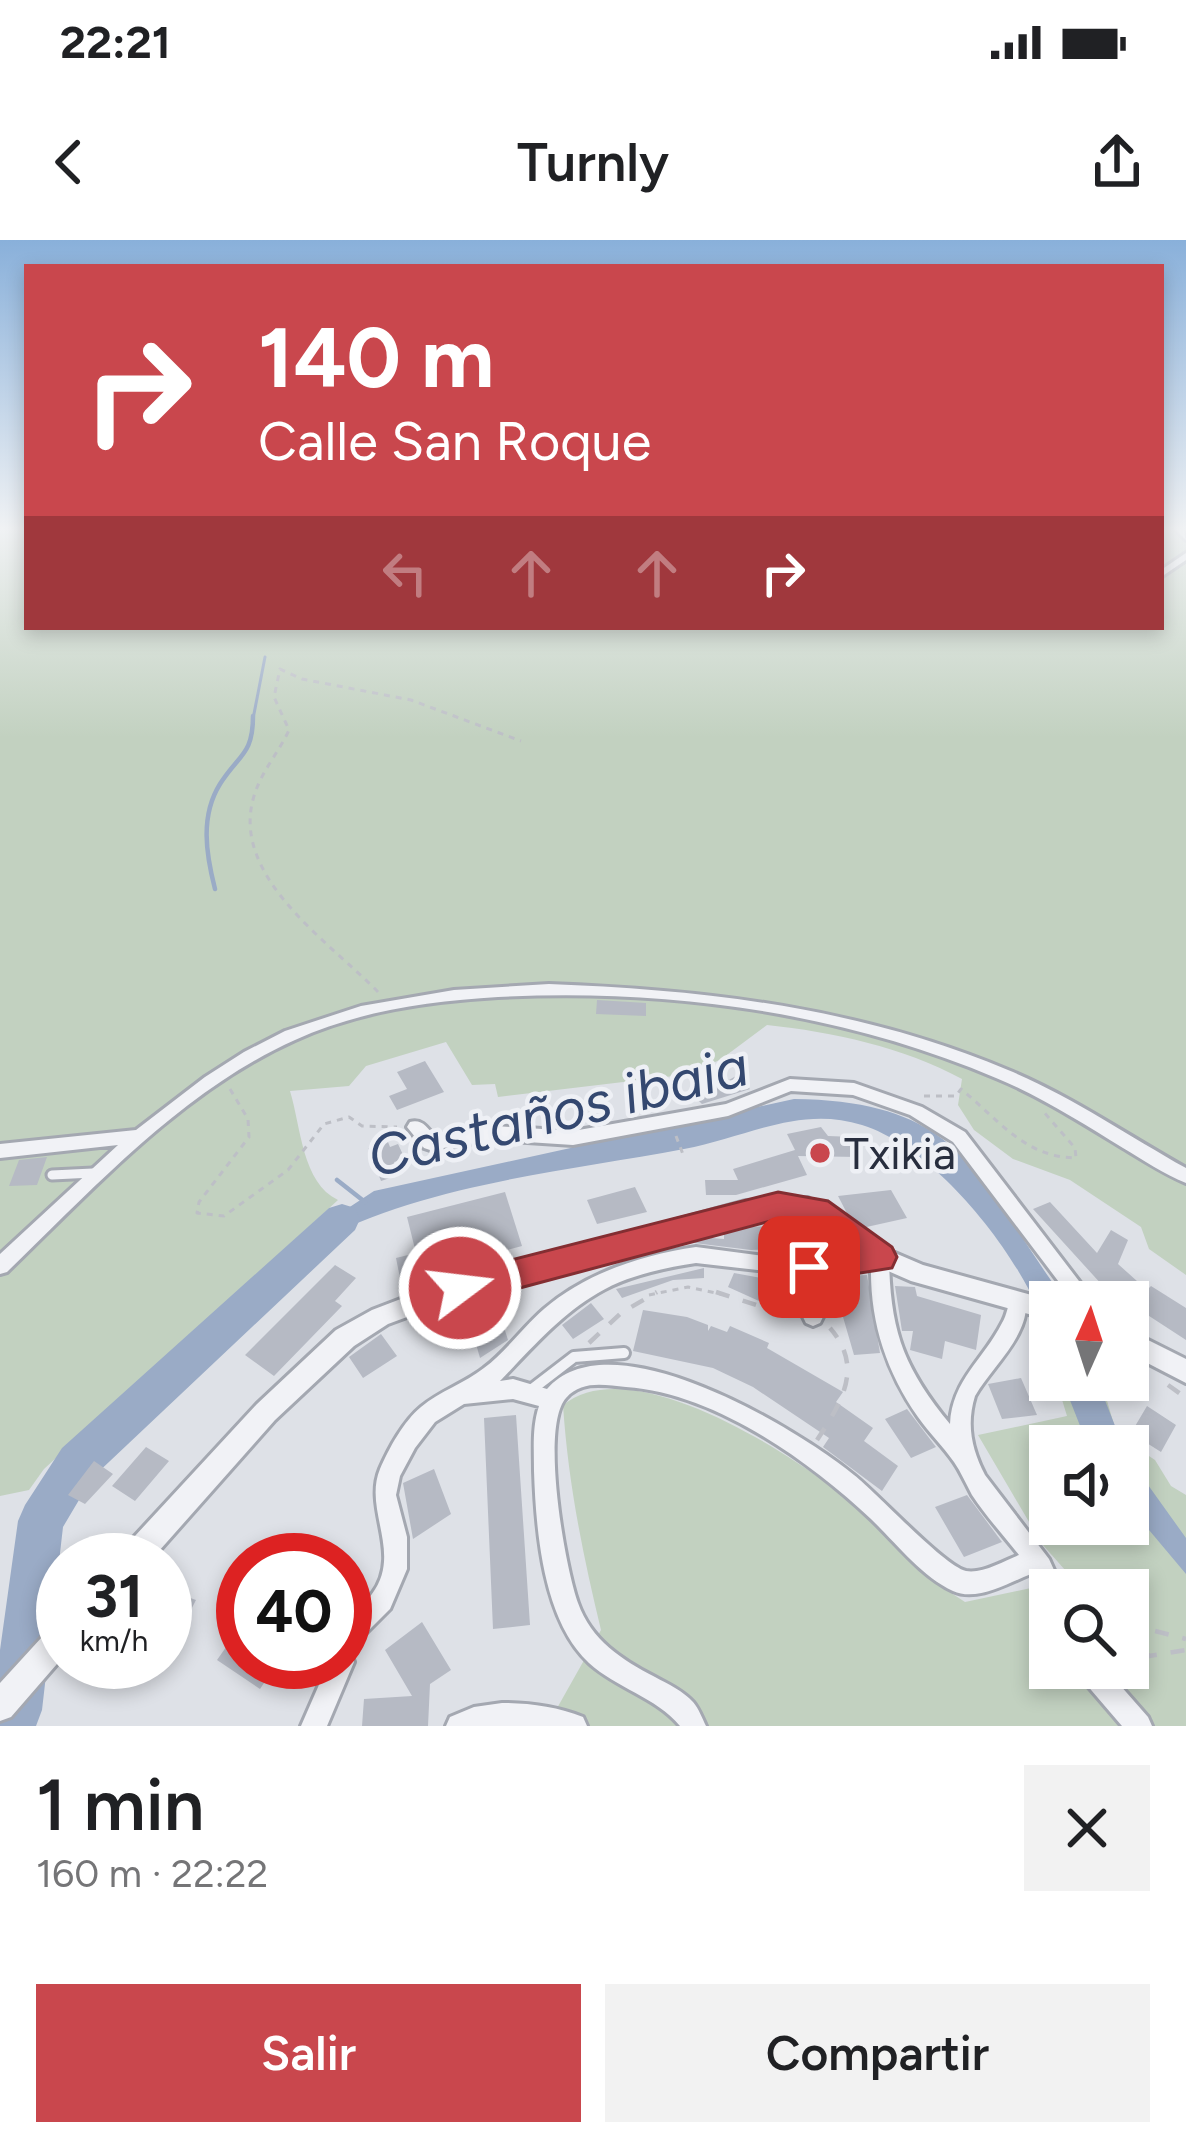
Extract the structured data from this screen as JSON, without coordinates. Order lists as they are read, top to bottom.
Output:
{
  "water": ["Castaños ibaia"],
  "places": ["Txikia"],
  "north": "top",
  "page": {
    "status": "22:21",
    "header": "Turnly",
    "turn": ["140 m", "Calle San Roque"],
    "speed": "31 km/h",
    "limit": "40",
    "heading": ["1 min", "160 m · 22:22"],
    "buttons": ["Salir", "Compartir"]
  }
}
